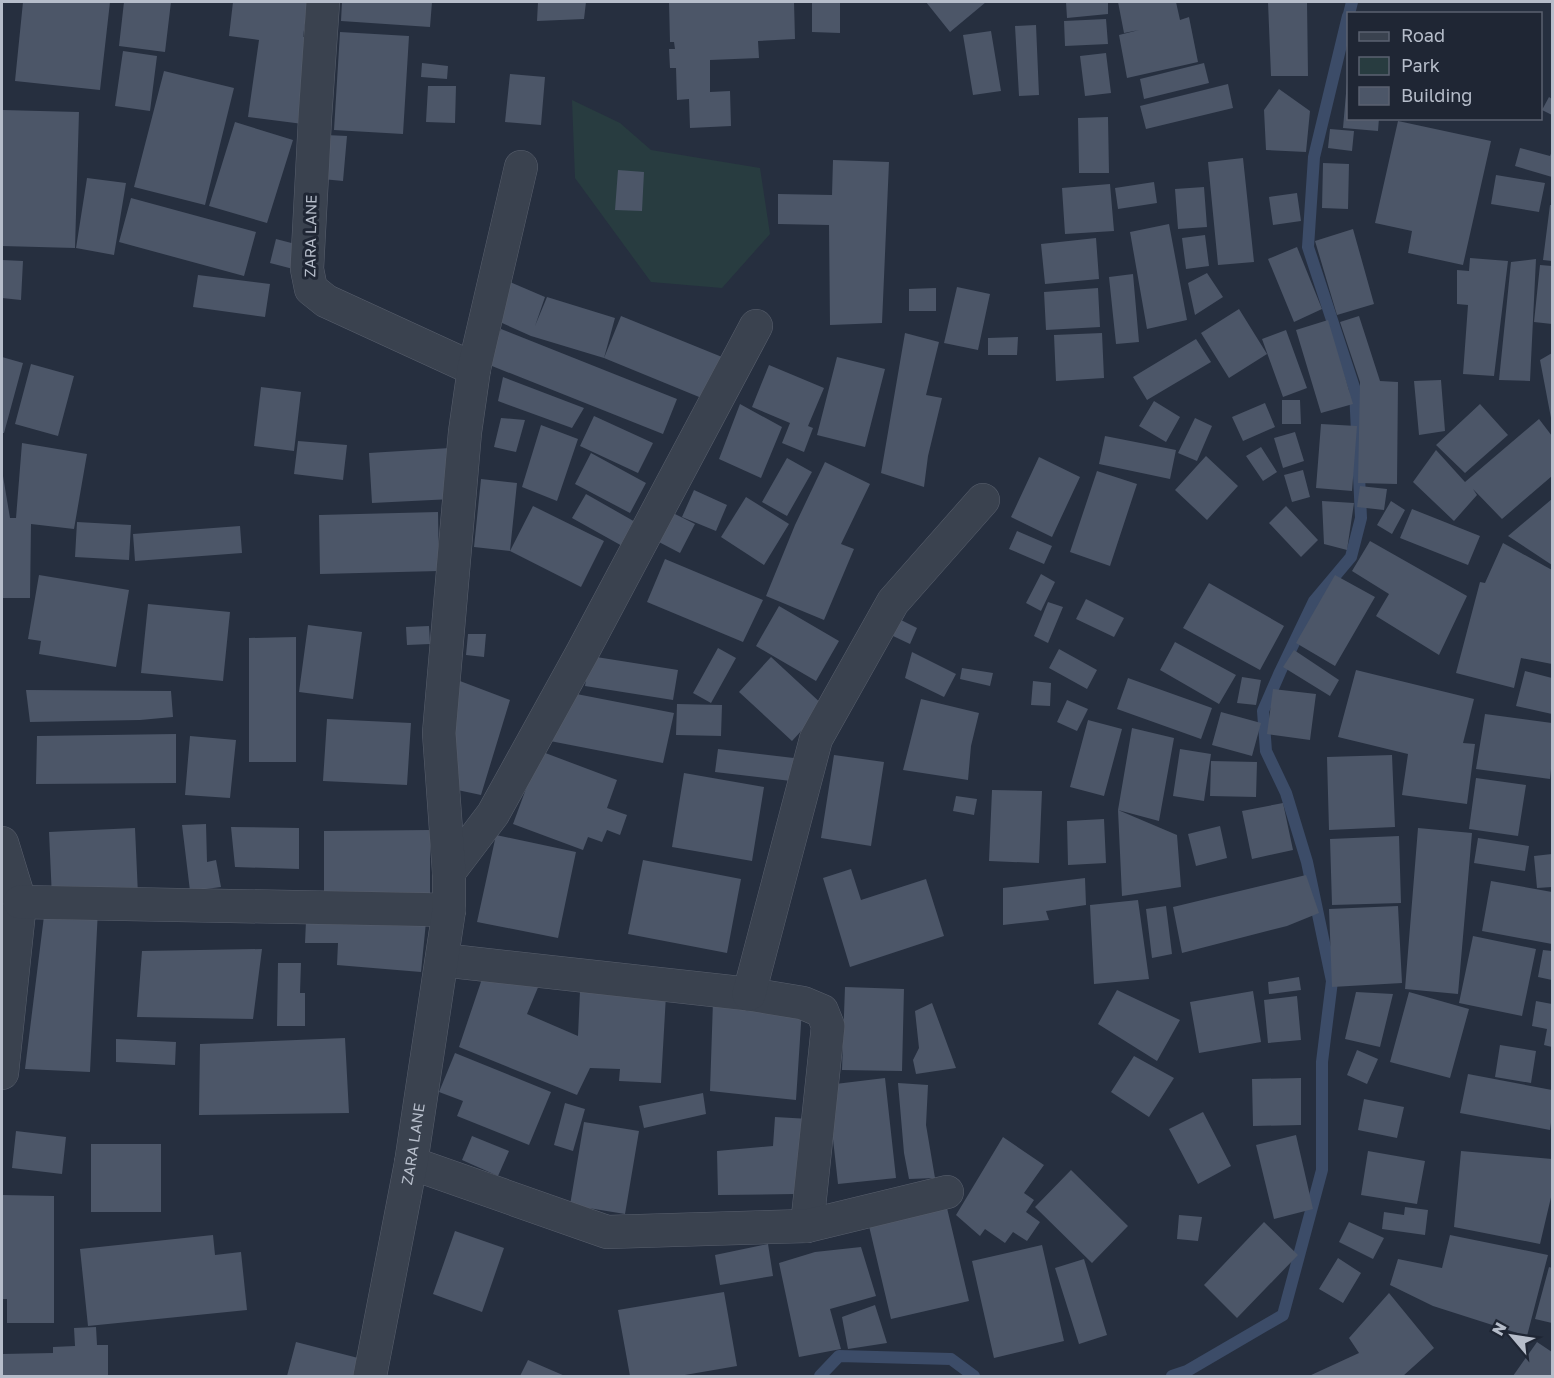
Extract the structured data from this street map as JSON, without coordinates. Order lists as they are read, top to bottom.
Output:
{
  "streets": {
    "street": ["ZARA LANE"]
  },
  "legend": ["Road", "Park", "Building"],
  "north": "top left"
}
